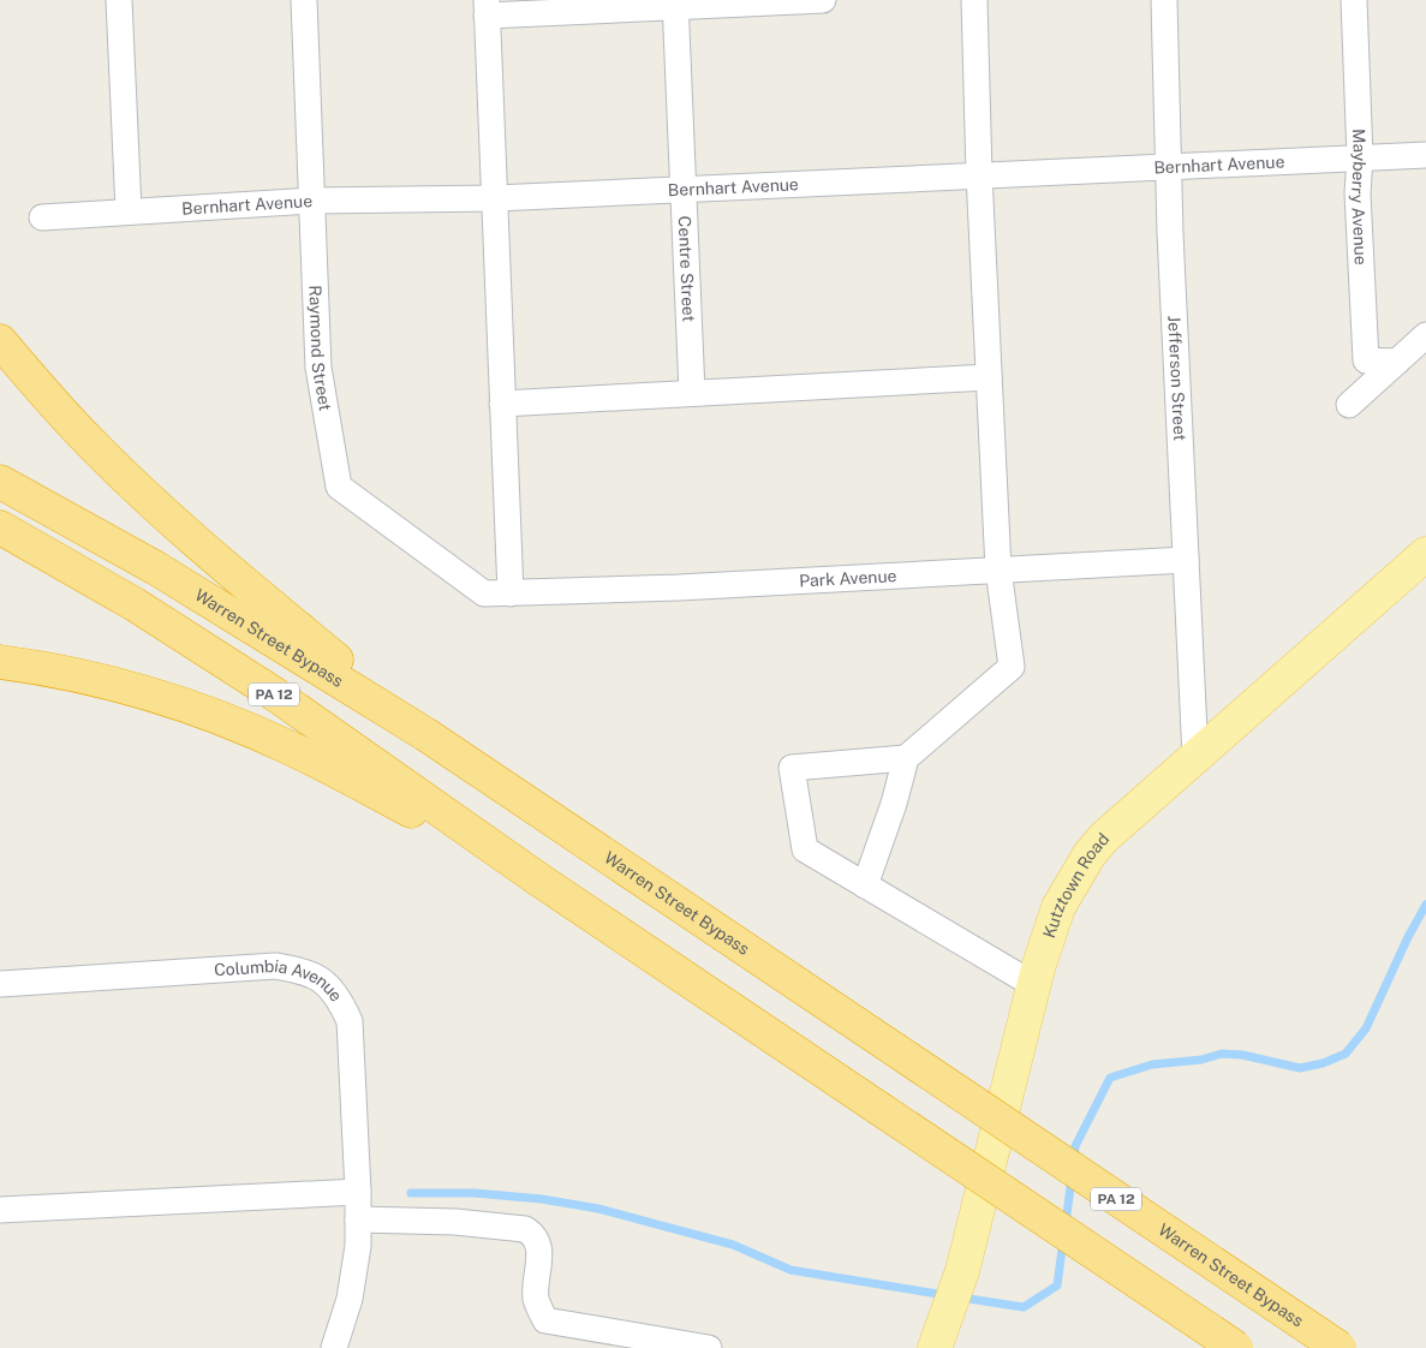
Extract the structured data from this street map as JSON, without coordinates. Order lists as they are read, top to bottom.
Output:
{
  "streets": {
    "highway": ["Warren Street Bypass", "PA 12"],
    "main road": ["Kutztown Road"],
    "street": [
      "Bernhart Avenue",
      "Mayberry Avenue",
      "Centre Street",
      "Raymond Street",
      "Jefferson Street",
      "Park Avenue",
      "Columbia Avenue"
    ]
  },
  "crossings": [
    ["Bernhart Avenue", "Mayberry Avenue"],
    ["Bernhart Avenue", "Centre Street"],
    ["Bernhart Avenue", "Raymond Street"],
    ["Bernhart Avenue", "Jefferson Street"],
    ["Raymond Street", "Park Avenue"],
    ["Jefferson Street", "Park Avenue"],
    ["Jefferson Street", "Kutztown Road"]
  ]
}
